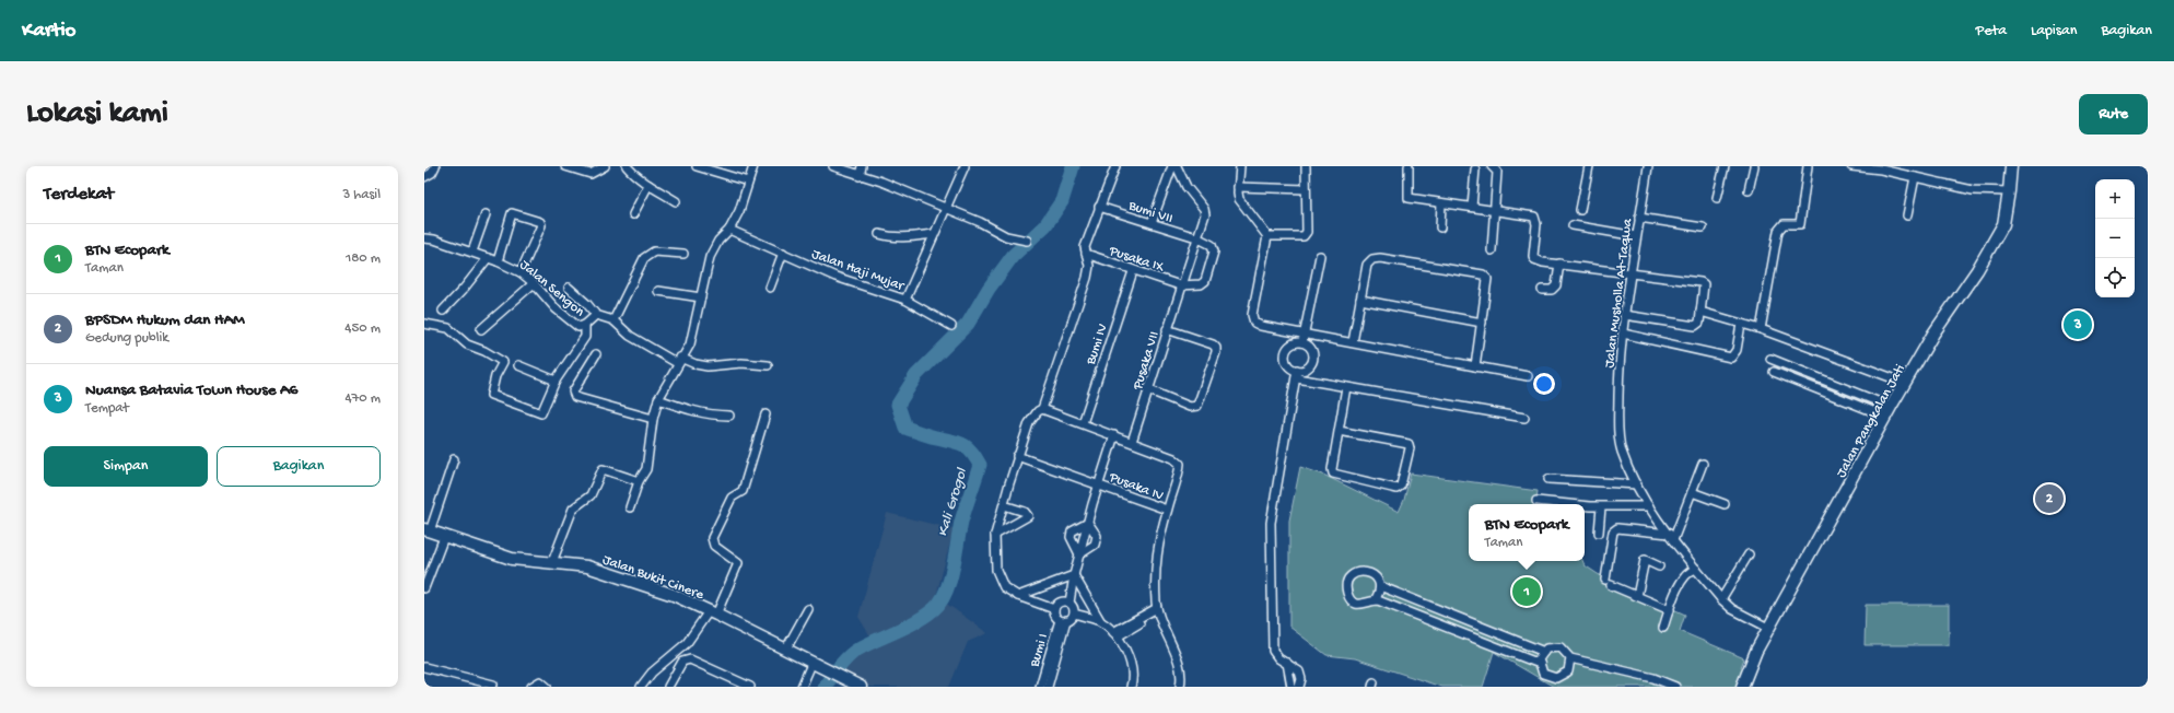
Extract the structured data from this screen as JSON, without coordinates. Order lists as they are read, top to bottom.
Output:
{
  "streets": {
    "main road": ["Jalan Pangkalan Jati", "Jalan Bukit Cinere"],
    "street": [
      "Bumi VII",
      "Pusaka IX",
      "Jalan Haji Mujar",
      "Jalan Sengon",
      "Jalan Musholla At-Taqwa",
      "Bumi IV",
      "Pusaka VII",
      "Pusaka IV",
      "Bumi I"
    ]
  },
  "crossings": [
    ["Bumi VII", "Pusaka IX"],
    ["Bumi VII", "Pusaka VII"],
    ["Pusaka IX", "Bumi IV"],
    ["Pusaka IX", "Pusaka VII"],
    ["Jalan Musholla At-Taqwa", "Jalan Pangkalan Jati"]
  ],
  "water": ["Kali Grogol"],
  "page": {
    "header": "Kartio",
    "nav": ["Peta", "Lapisan", "Bagikan"],
    "buttons": [
      "Rute",
      ["Simpan", "Bagikan"]
    ],
    "title": "Lokasi kami",
    "heading": ["Terdekat", "3 hasil"],
    "map_buttons": ["+", "−"],
    "list": [
      {
        "mark": "1",
        "name": "BTN Ecopark",
        "note": "Taman",
        "value": "180 m"
      },
      {
        "mark": "2",
        "name": "BPSDM Hukum dan HAM",
        "note": "Gedung publik",
        "value": "450 m"
      },
      {
        "mark": "3",
        "name": "Nuansa Batavia Town House A6",
        "note": "Tempat",
        "value": "470 m"
      }
    ],
    "pins": ["3", "2", "1"],
    "popup": ["BTN Ecopark", "Taman"]
  }
}
